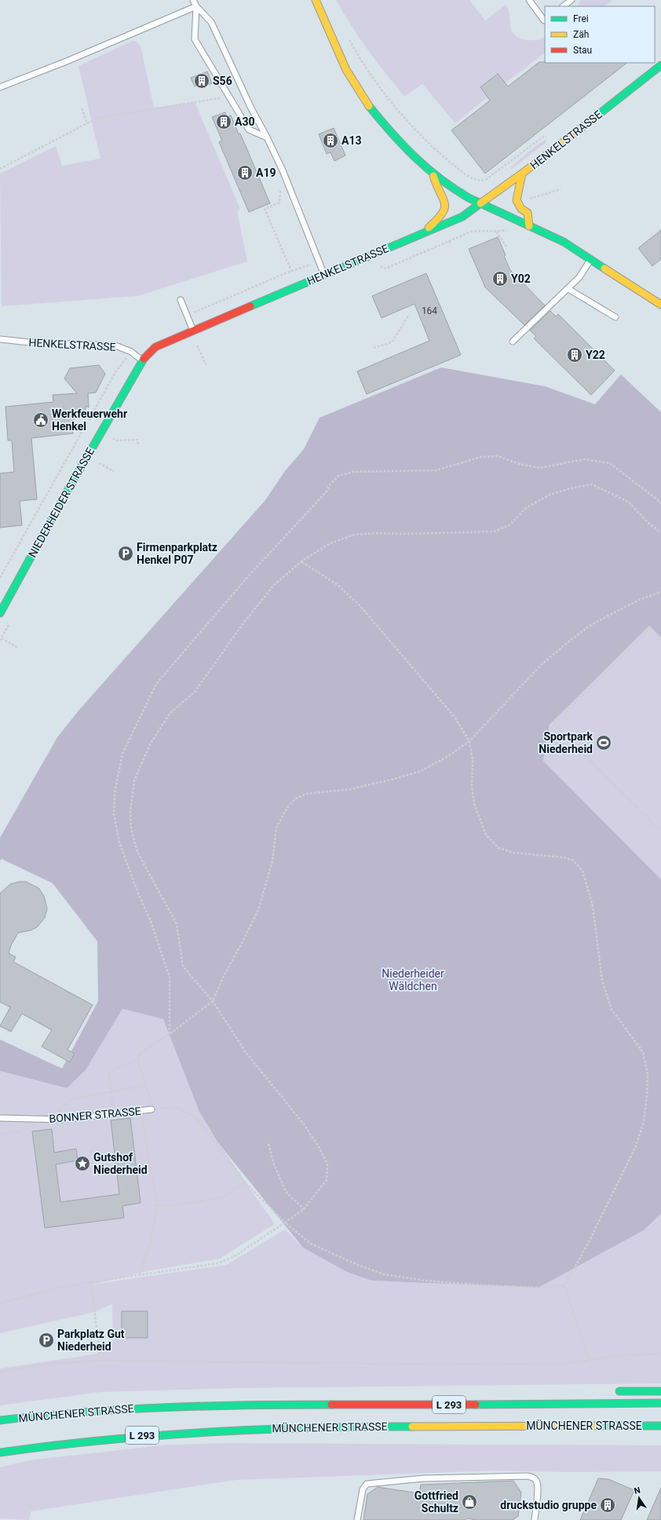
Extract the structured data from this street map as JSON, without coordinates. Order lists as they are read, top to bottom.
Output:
{
  "streets": {
    "main road": [
      "HENKELSTRASSE",
      "NIEDERHEIDER STRASSE",
      "L 293",
      "MÜNCHENER STRASSE"
    ],
    "lane": ["BONNER STRASSE"]
  },
  "crossings": [
    ["HENKELSTRASSE", "NIEDERHEIDER STRASSE"]
  ],
  "parks": ["Niederheider Wäldchen"],
  "places": {
    "building": [
      "S56",
      "A30",
      "A13",
      "A19",
      "Y02",
      "Y22",
      "druckstudio gruppe"
    ],
    "public building": ["Werkfeuerwehr Henkel"],
    "parking": ["Firmenparkplatz Henkel P07", "Parkplatz Gut Niederheid"],
    "sports": ["Sportpark Niederheid"],
    "place": ["Gutshof Niederheid"],
    "shop": ["Gottfried Schultz"]
  },
  "house_numbers": ["164"],
  "legend": ["Frei", "Zäh", "Stau"],
  "north": "top"
}
